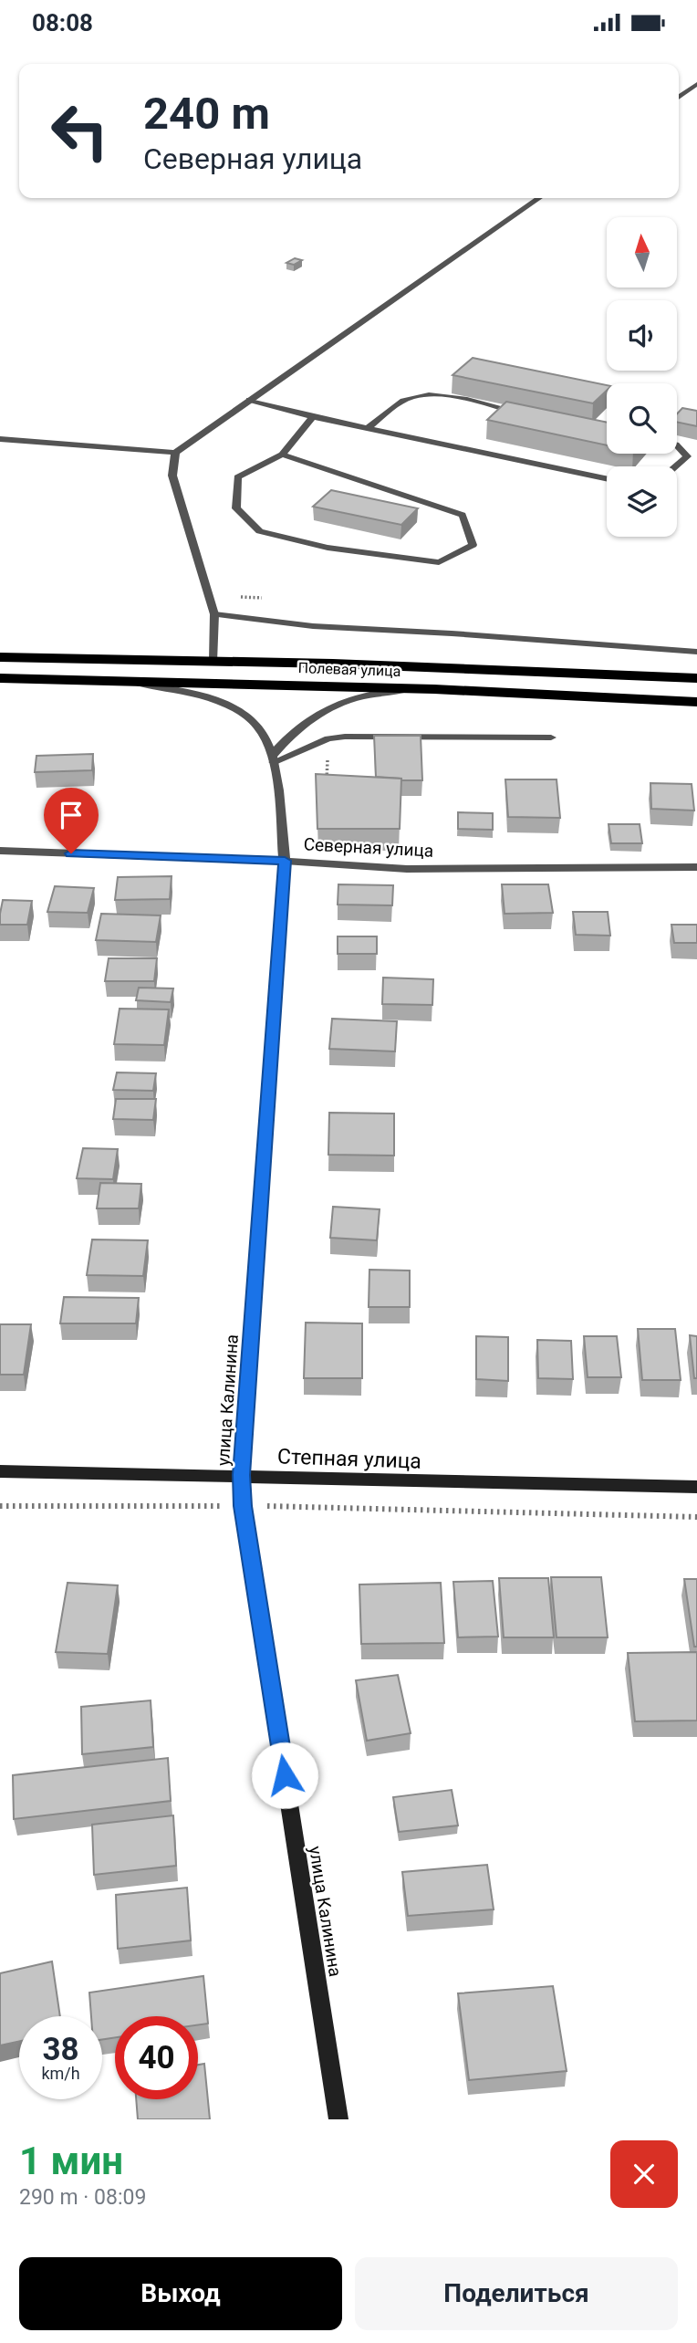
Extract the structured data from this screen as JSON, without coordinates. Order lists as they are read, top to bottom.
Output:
{
  "streets": {
    "highway": ["Полевая улица"],
    "street": ["Северная улица", "улица Калинина", "Степная улица"]
  },
  "crossings": [
    ["Северная улица", "улица Калинина"],
    ["улица Калинина", "Степная улица"]
  ],
  "north": "top",
  "page": {
    "status": "08:08",
    "turn": ["240 m", "Северная улица"],
    "speed": "38 km/h",
    "limit": "40",
    "heading": ["1 мин", "290 m · 08:09"],
    "buttons": ["Выход", "Поделиться"]
  }
}
